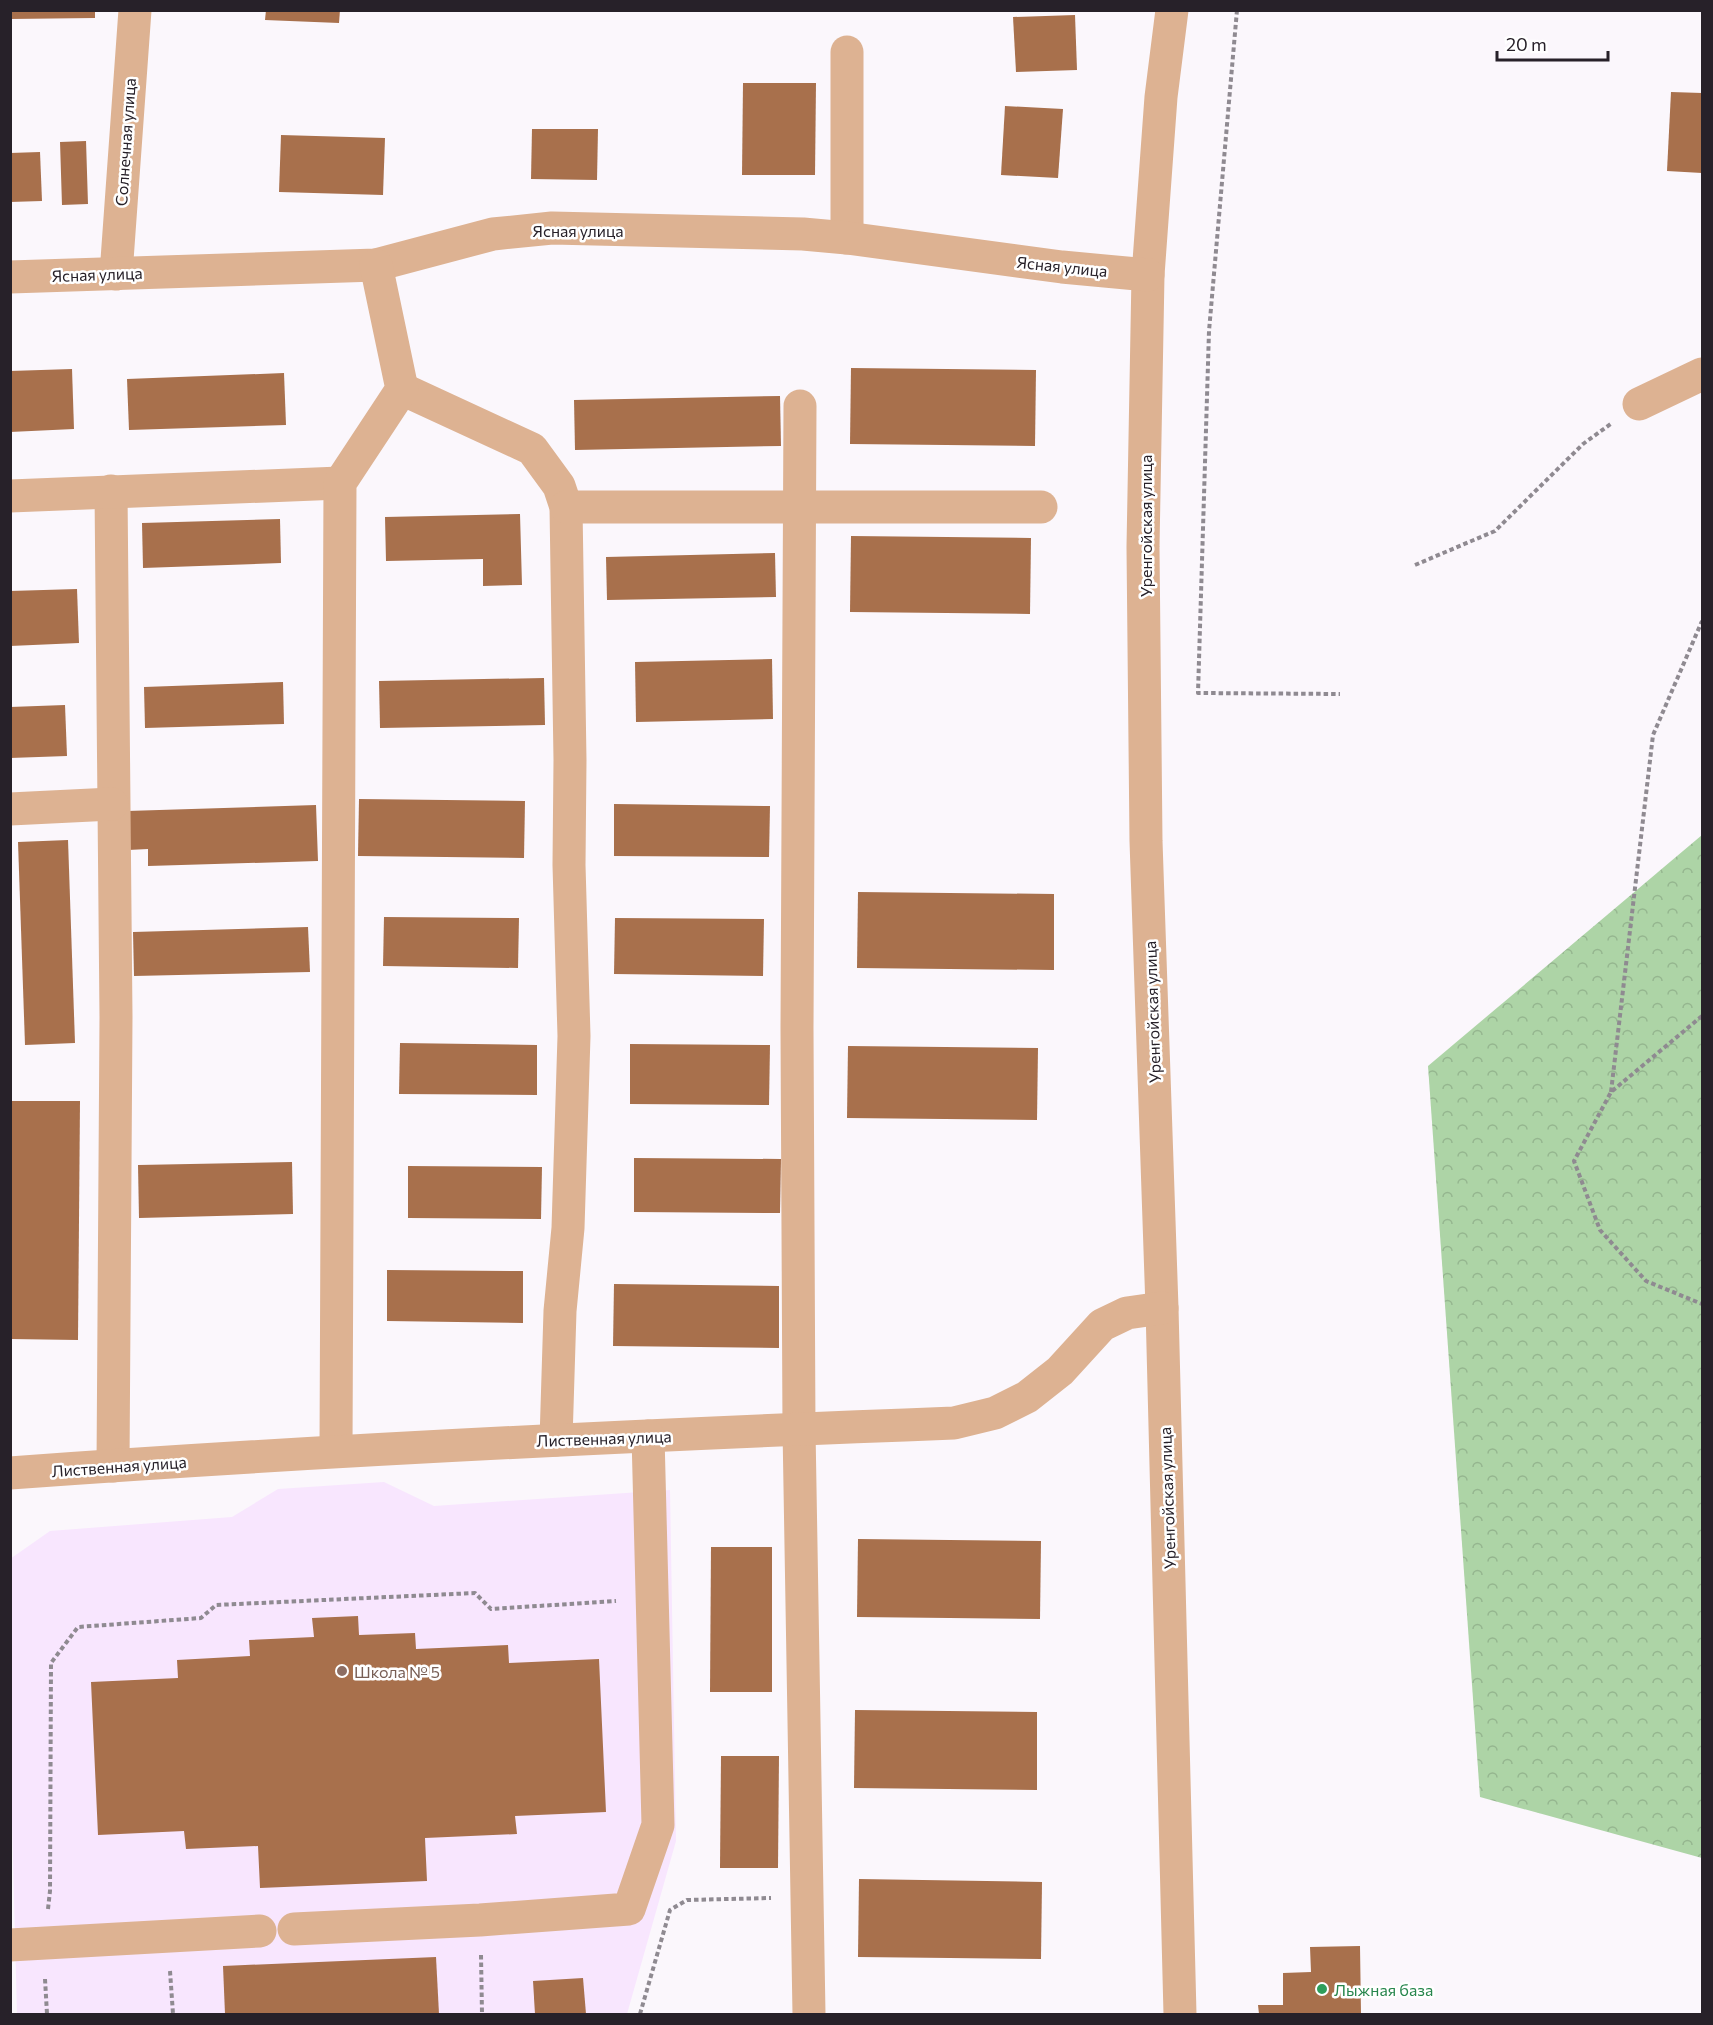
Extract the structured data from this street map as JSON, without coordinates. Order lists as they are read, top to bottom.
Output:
{
  "streets": {
    "street": [
      "Солнечная улица",
      "Ясная улица",
      "Уренгойская улица",
      "Лиственная улица"
    ]
  },
  "crossings": [
    ["Солнечная улица", "Ясная улица"],
    ["Ясная улица", "Уренгойская улица"],
    ["Уренгойская улица", "Лиственная улица"]
  ],
  "places": ["Школа № 5", "Лыжная база"],
  "scale_bar": "20 m"
}
